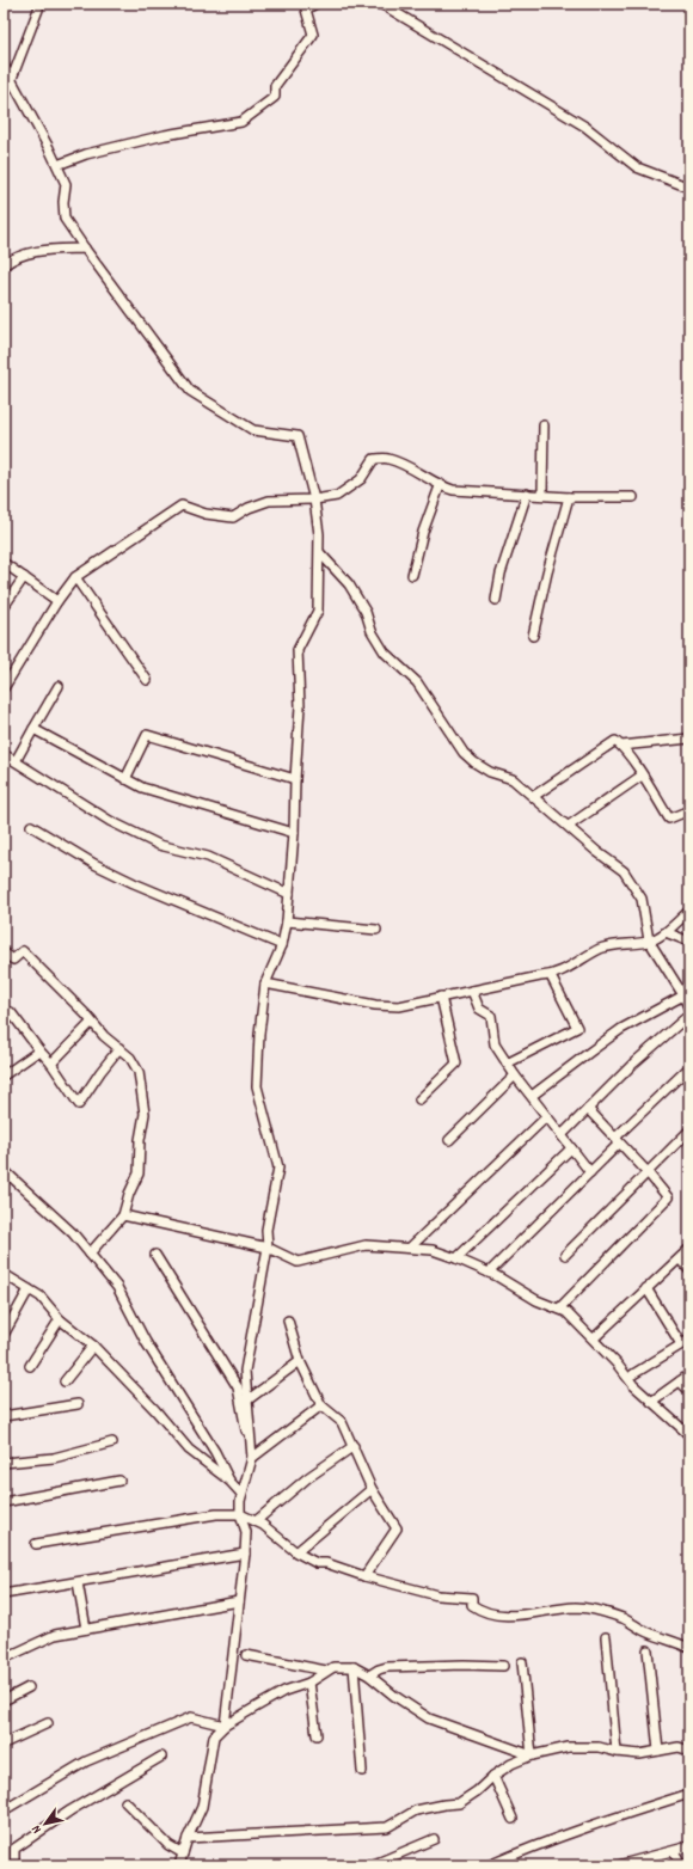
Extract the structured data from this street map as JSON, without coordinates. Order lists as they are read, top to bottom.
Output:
{
  "north": "bottom left"
}
